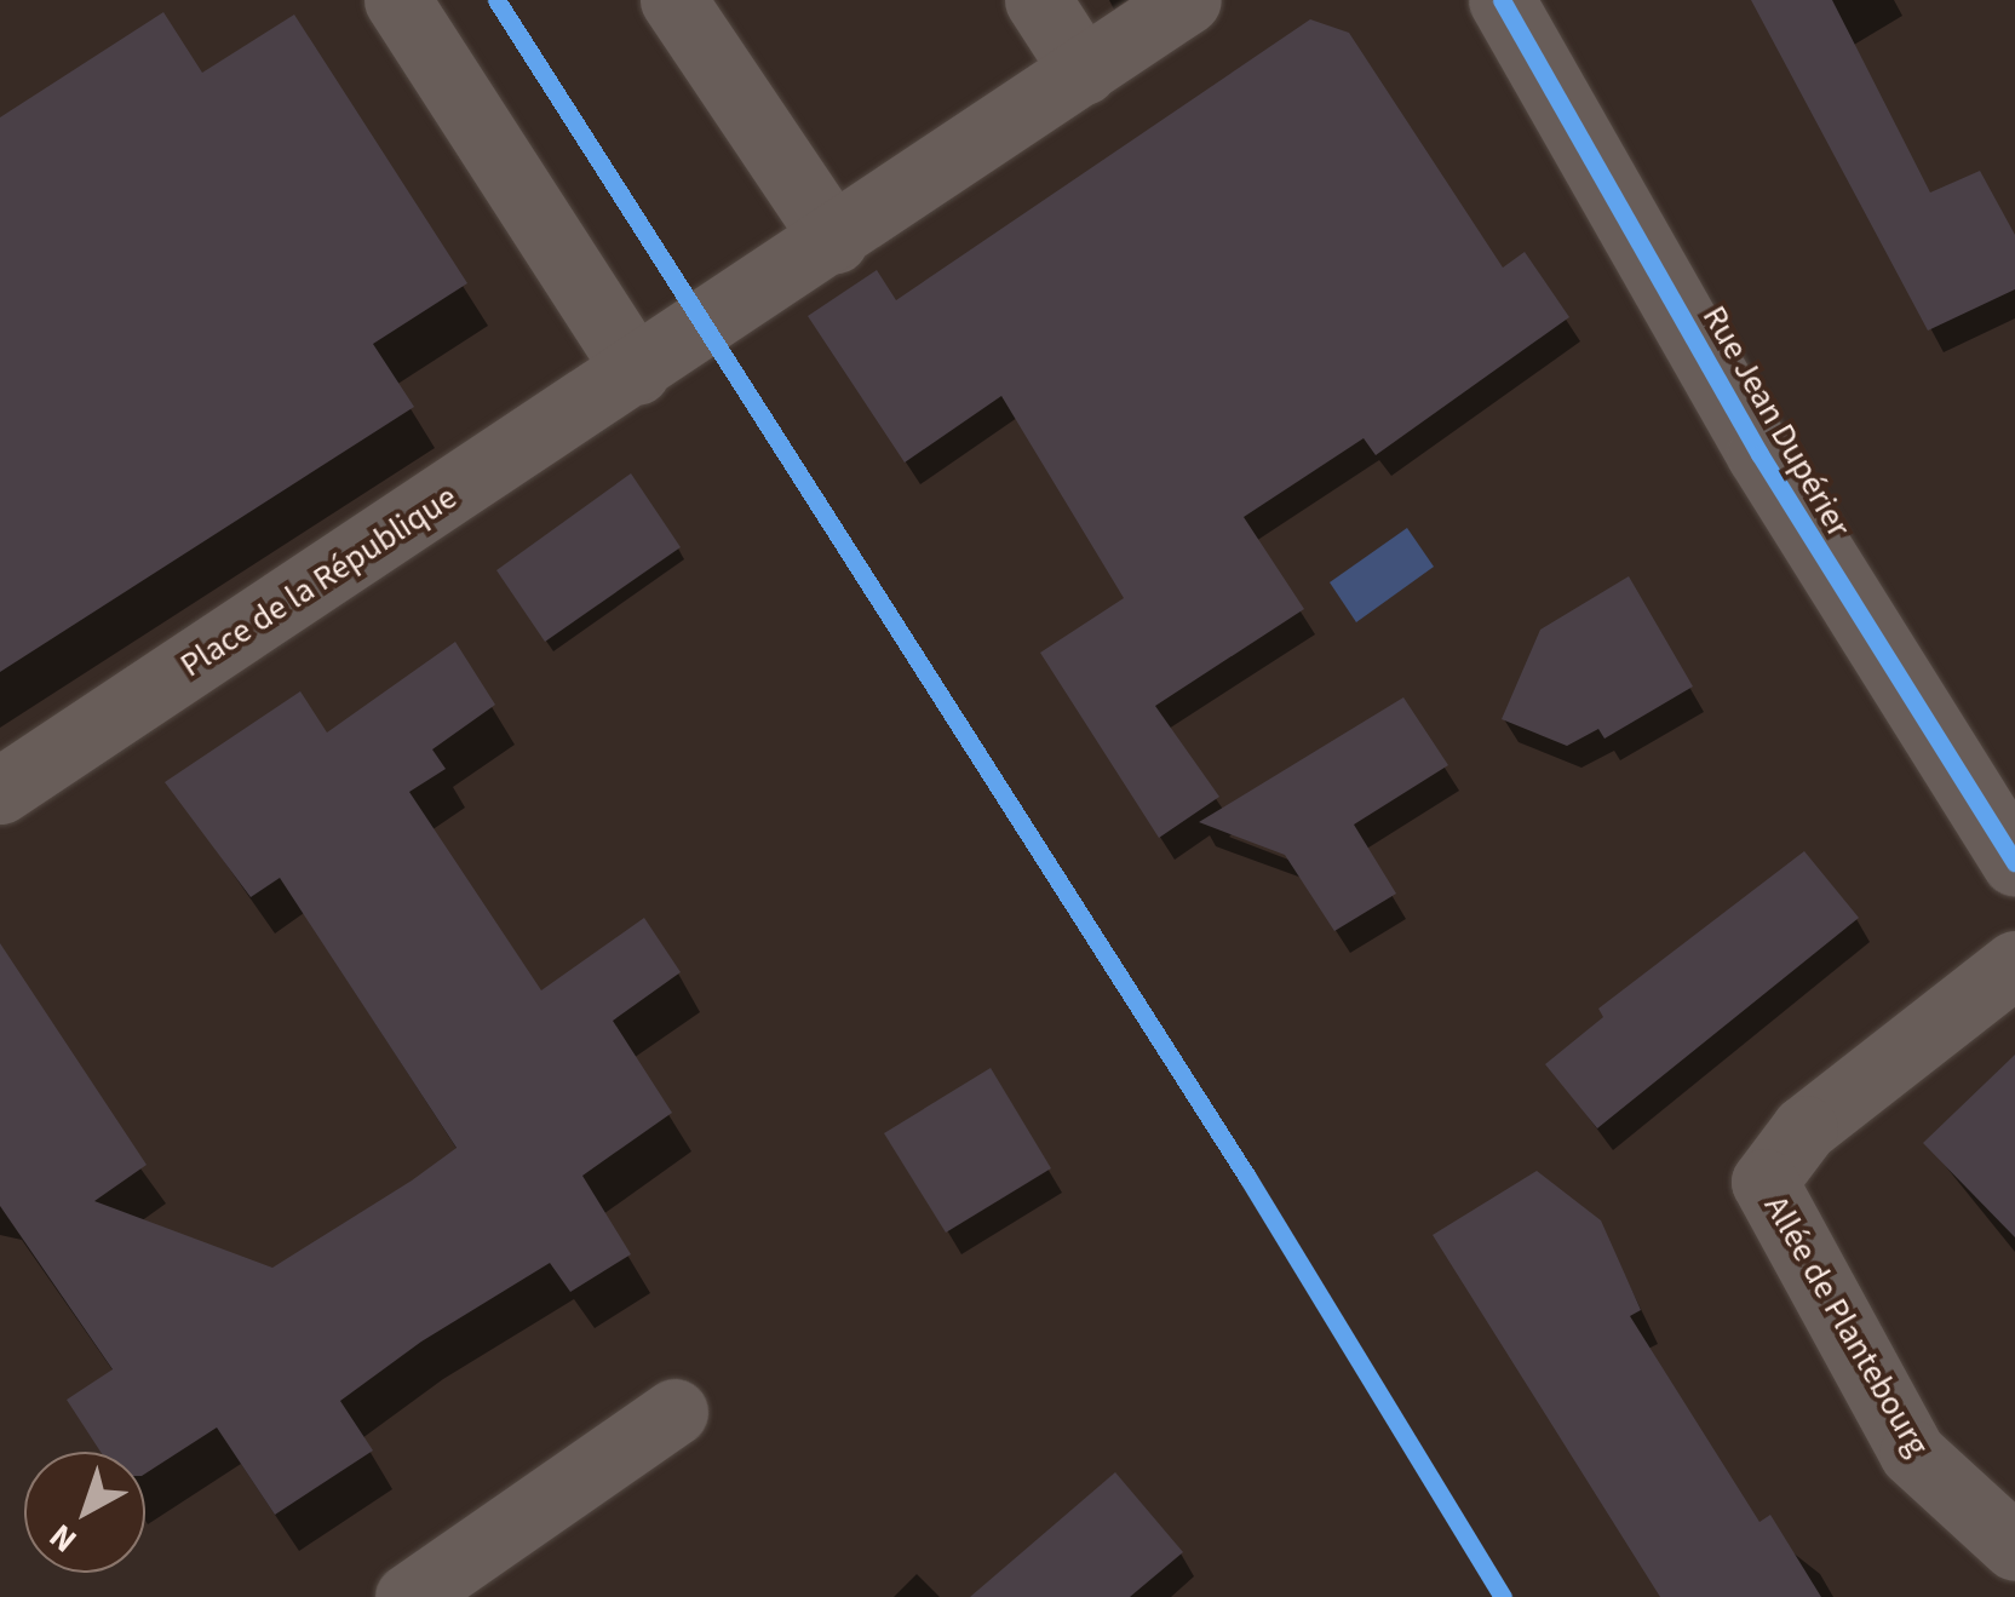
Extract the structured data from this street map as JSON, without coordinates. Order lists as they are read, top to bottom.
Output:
{
  "streets": {
    "street": ["Rue Jean Dupérier", "Place de la République", "Allée de Plantebourg"]
  },
  "north": "bottom left"
}
